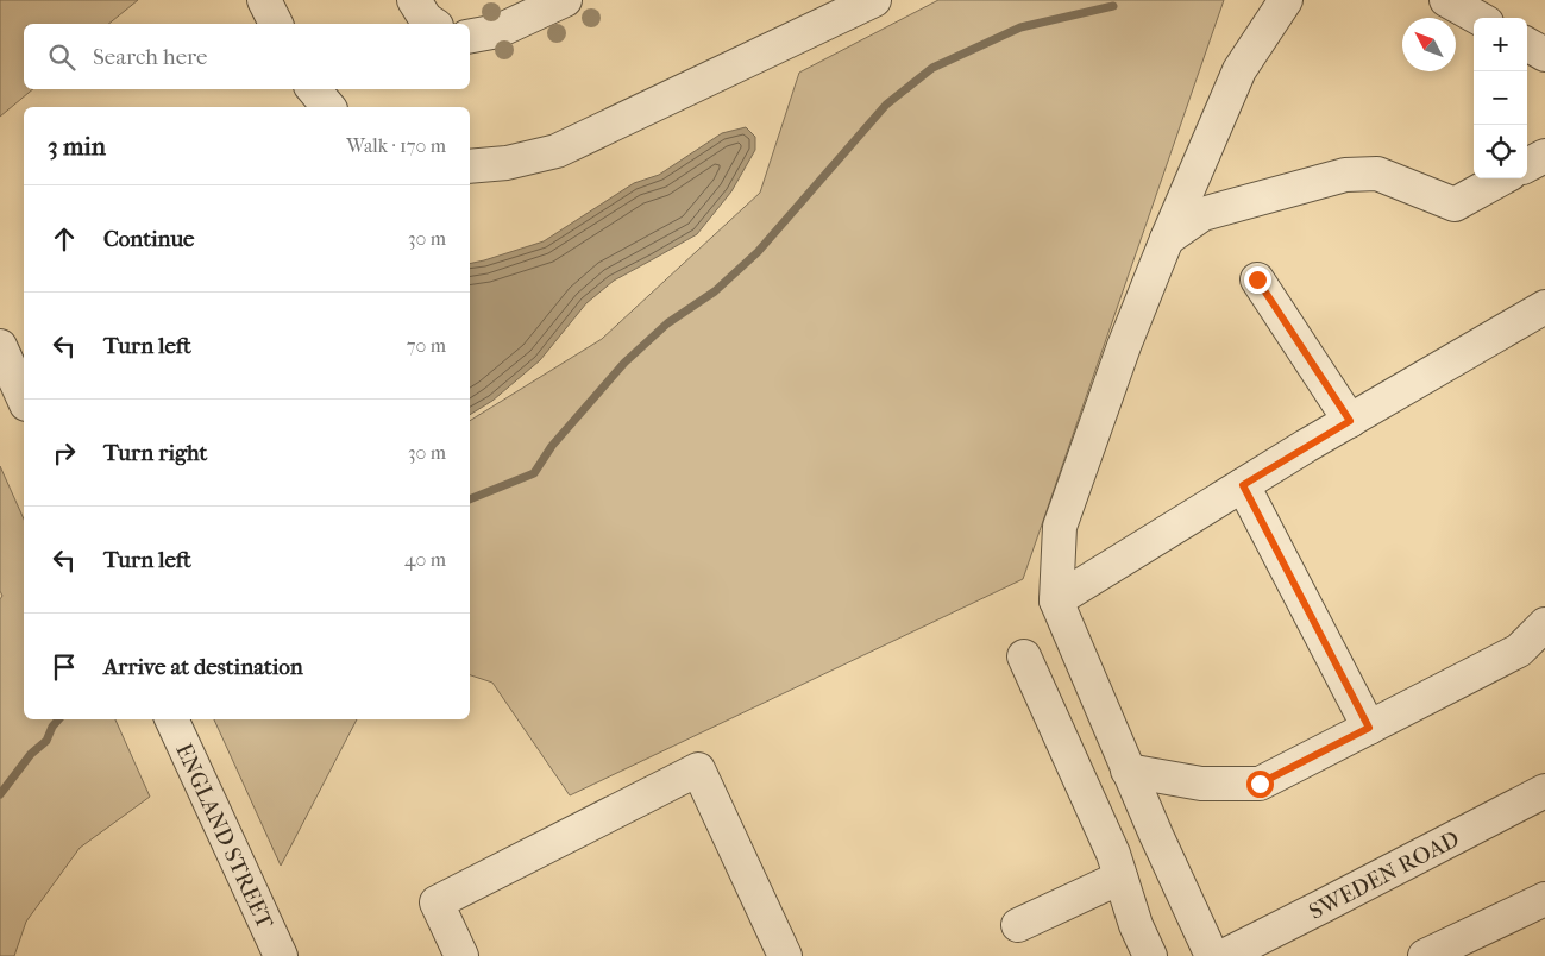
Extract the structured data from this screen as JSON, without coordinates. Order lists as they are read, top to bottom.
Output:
{
  "streets": {
    "street": ["ENGLAND STREET", "SWEDEN ROAD"]
  },
  "north": "top left",
  "page": {
    "map_buttons": ["+", "−"],
    "search": "Search here",
    "heading": ["3 min", "Walk · 170 m"],
    "list": [
      ["Continue", "30 m"],
      ["Turn left", "70 m"],
      ["Turn right", "30 m"],
      ["Turn left", "40 m"],
      "Arrive at destination"
    ]
  }
}
